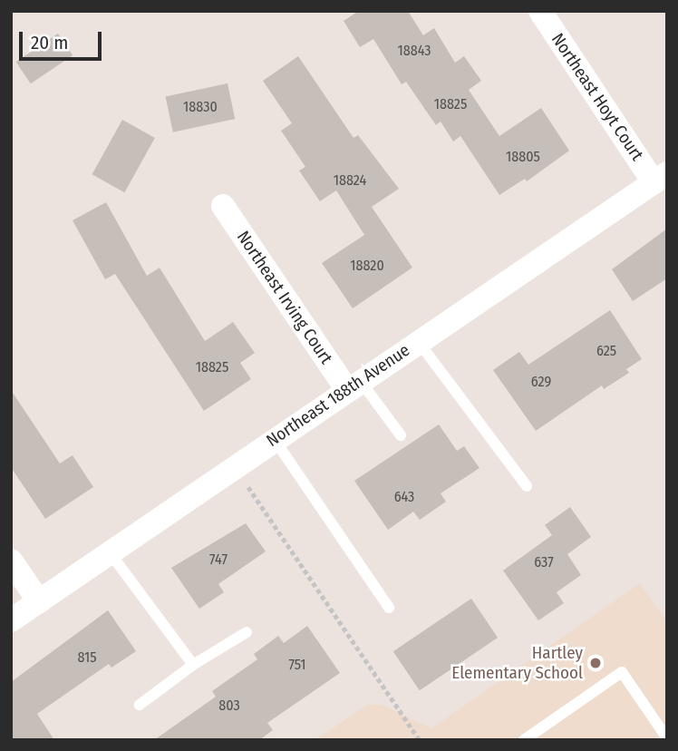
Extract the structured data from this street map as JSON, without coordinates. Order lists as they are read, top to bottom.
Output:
{
  "streets": {
    "street": ["Northeast Hoyt Court", "Northeast Irving Court", "Northeast 188th Avenue"]
  },
  "crossings": [
    ["Northeast Hoyt Court", "Northeast 188th Avenue"],
    ["Northeast Irving Court", "Northeast 188th Avenue"]
  ],
  "places": ["Hartley Elementary School"],
  "house_numbers": [
    "18843",
    "18825",
    "18830",
    "18805",
    "18824",
    "18820",
    "625",
    "18825",
    "629",
    "643",
    "747",
    "637",
    "815",
    "751",
    "803"
  ],
  "scale_bar": "20 m"
}
